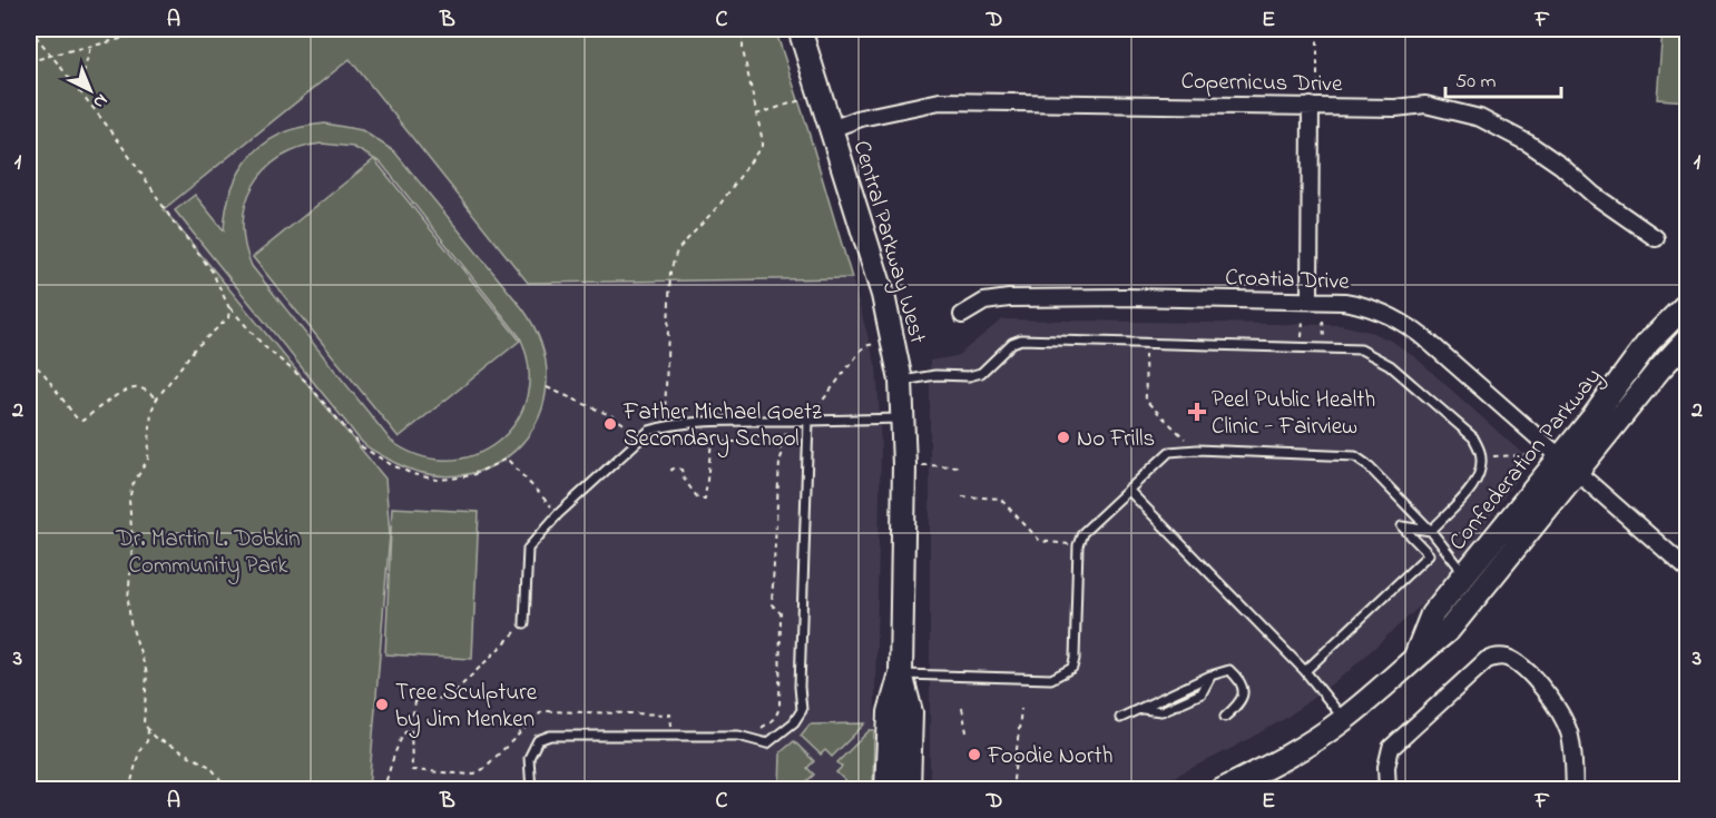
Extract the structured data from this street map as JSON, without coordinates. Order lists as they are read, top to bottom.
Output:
{
  "streets": {
    "street": [
      "Copernicus Drive",
      "Central Parkway West",
      "Croatia Drive",
      "Confederation Parkway"
    ]
  },
  "crossings": [
    ["Copernicus Drive", "Central Parkway West"],
    ["Croatia Drive", "Confederation Parkway"]
  ],
  "parks": ["Dr. Martin L. Dobkin Community Park"],
  "places": {
    "health": ["Peel Public Health Clinic - Fairview"],
    "other": [
      "Father Michael Goetz Secondary School",
      "No Frills",
      "Tree Sculpture by Jim Menken",
      "Foodie North"
    ]
  },
  "scale_bar": "50 m",
  "north": "bottom right",
  "grid": {
    "columns": [
      "A",
      "B",
      "C",
      "D",
      "E",
      "F"
    ],
    "rows": ["1", "2", "3"]
  }
}
